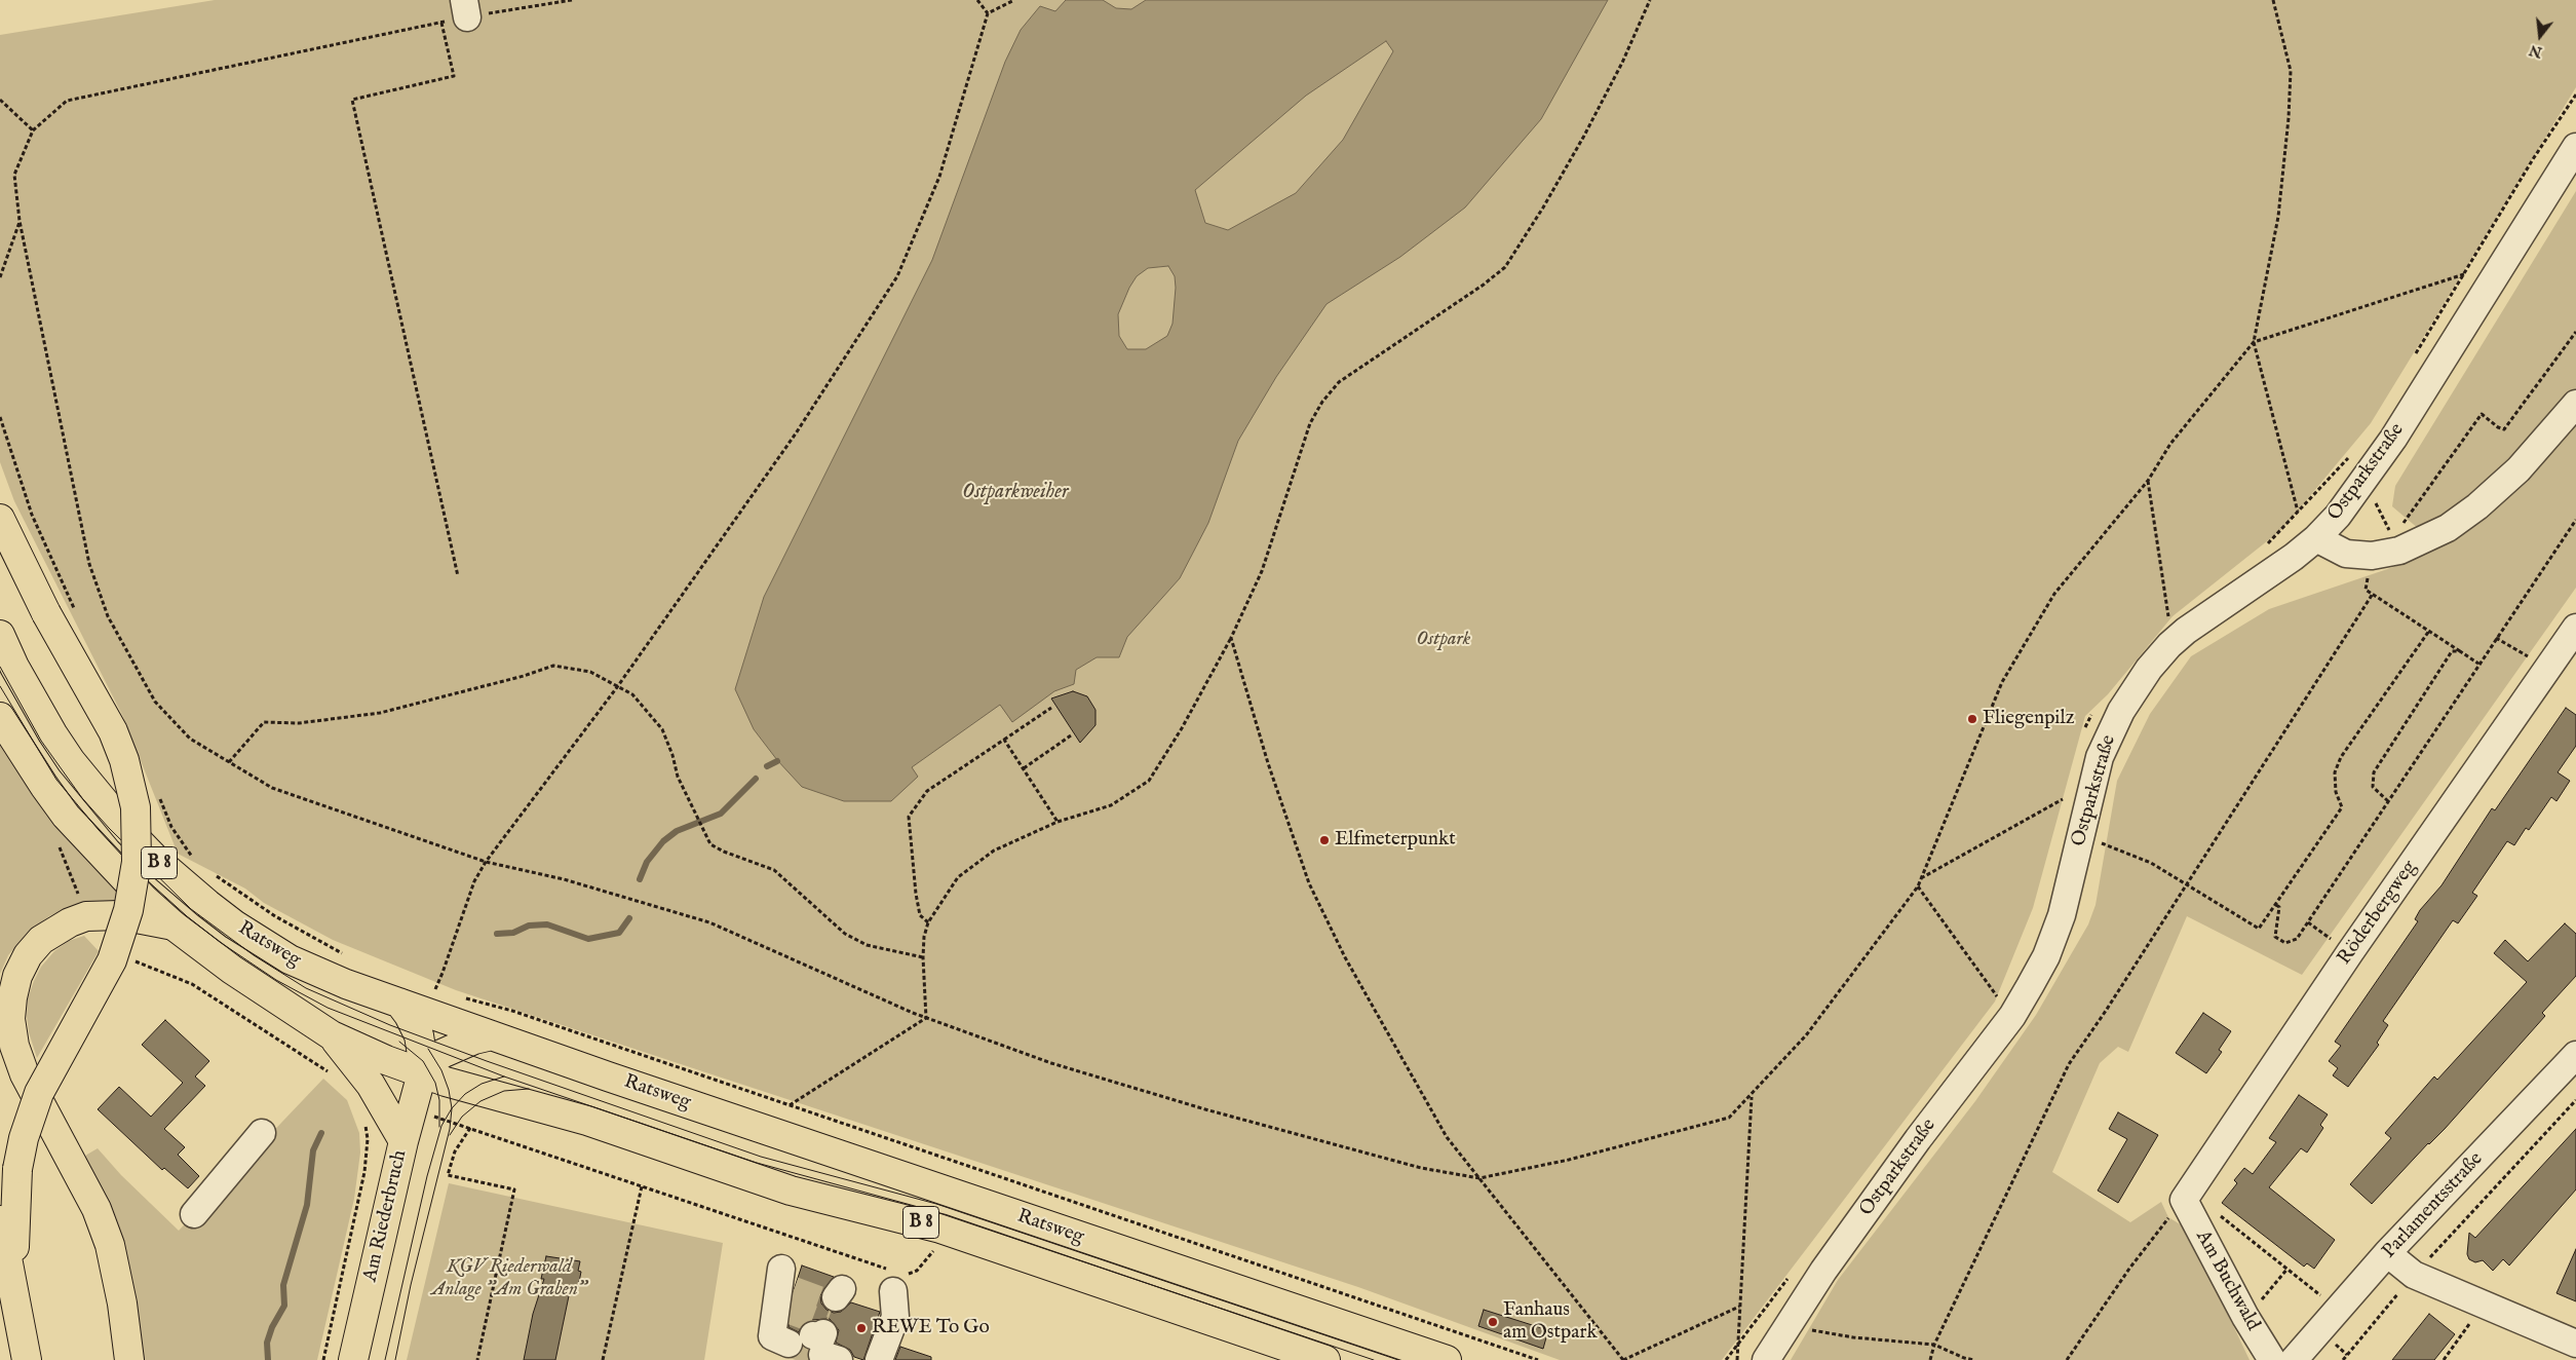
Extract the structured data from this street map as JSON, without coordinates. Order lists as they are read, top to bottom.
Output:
{
  "streets": {
    "main road": ["B 8", "Ratsweg", "Am Riederbruch"],
    "street": [
      "Ostparkstraße",
      "Röderbergweg",
      "Parlamentsstraße",
      "Am Buchwald"
    ]
  },
  "crossings": [
    ["Röderbergweg", "Am Buchwald"],
    ["Ratsweg", "Am Riederbruch"]
  ],
  "water": ["Ostparkweiher"],
  "parks": ["Ostpark", "KGV Riederwald Anlage \"Am Graben\""],
  "places": [
    "Fliegenpilz",
    "Elfmeterpunkt",
    "Fanhaus am Ostpark",
    "REWE To Go"
  ],
  "north": "bottom"
}
